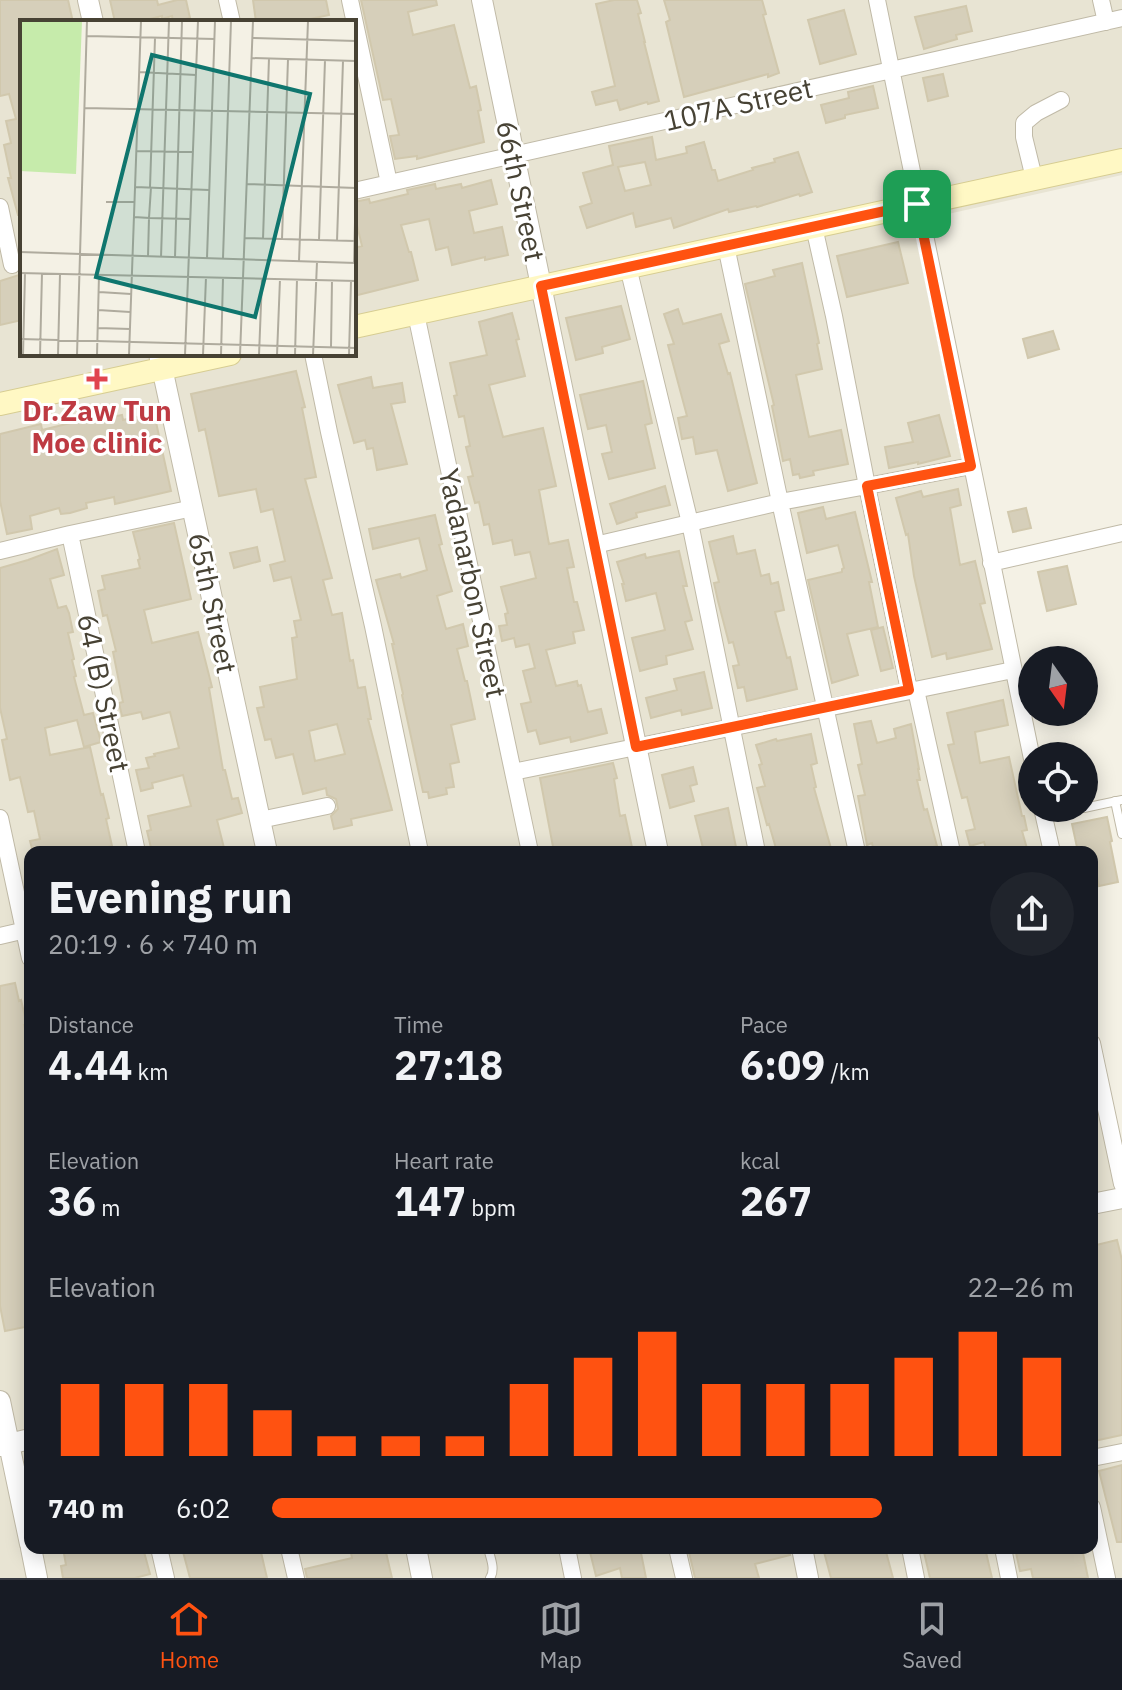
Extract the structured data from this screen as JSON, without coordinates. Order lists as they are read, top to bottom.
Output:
{
  "streets": {
    "street": [
      "107A Street",
      "66th Street",
      "Yadanarbon Street",
      "65th Street",
      "64 (B) Street"
    ]
  },
  "crossings": [
    ["107A Street", "66th Street"]
  ],
  "places": {
    "health": ["Dr.Zaw Tun Moe clinic"]
  },
  "north": "bottom",
  "page": {
    "heading": ["Evening run", "20:19 · 6 × 740 m"],
    "stats": [
      ["Distance", "4.44 km"],
      ["Time", "27:18"],
      ["Pace", "6:09 /km"],
      ["Elevation", "36 m"],
      ["Heart rate", "147 bpm"],
      ["kcal", "267"]
    ],
    "chart": ["Elevation", "22–26 m"],
    "list": [
      {
        "name": "740 m",
        "note": "6:02"
      }
    ],
    "tabs": ["Home", "Map", "Saved"]
  }
}
